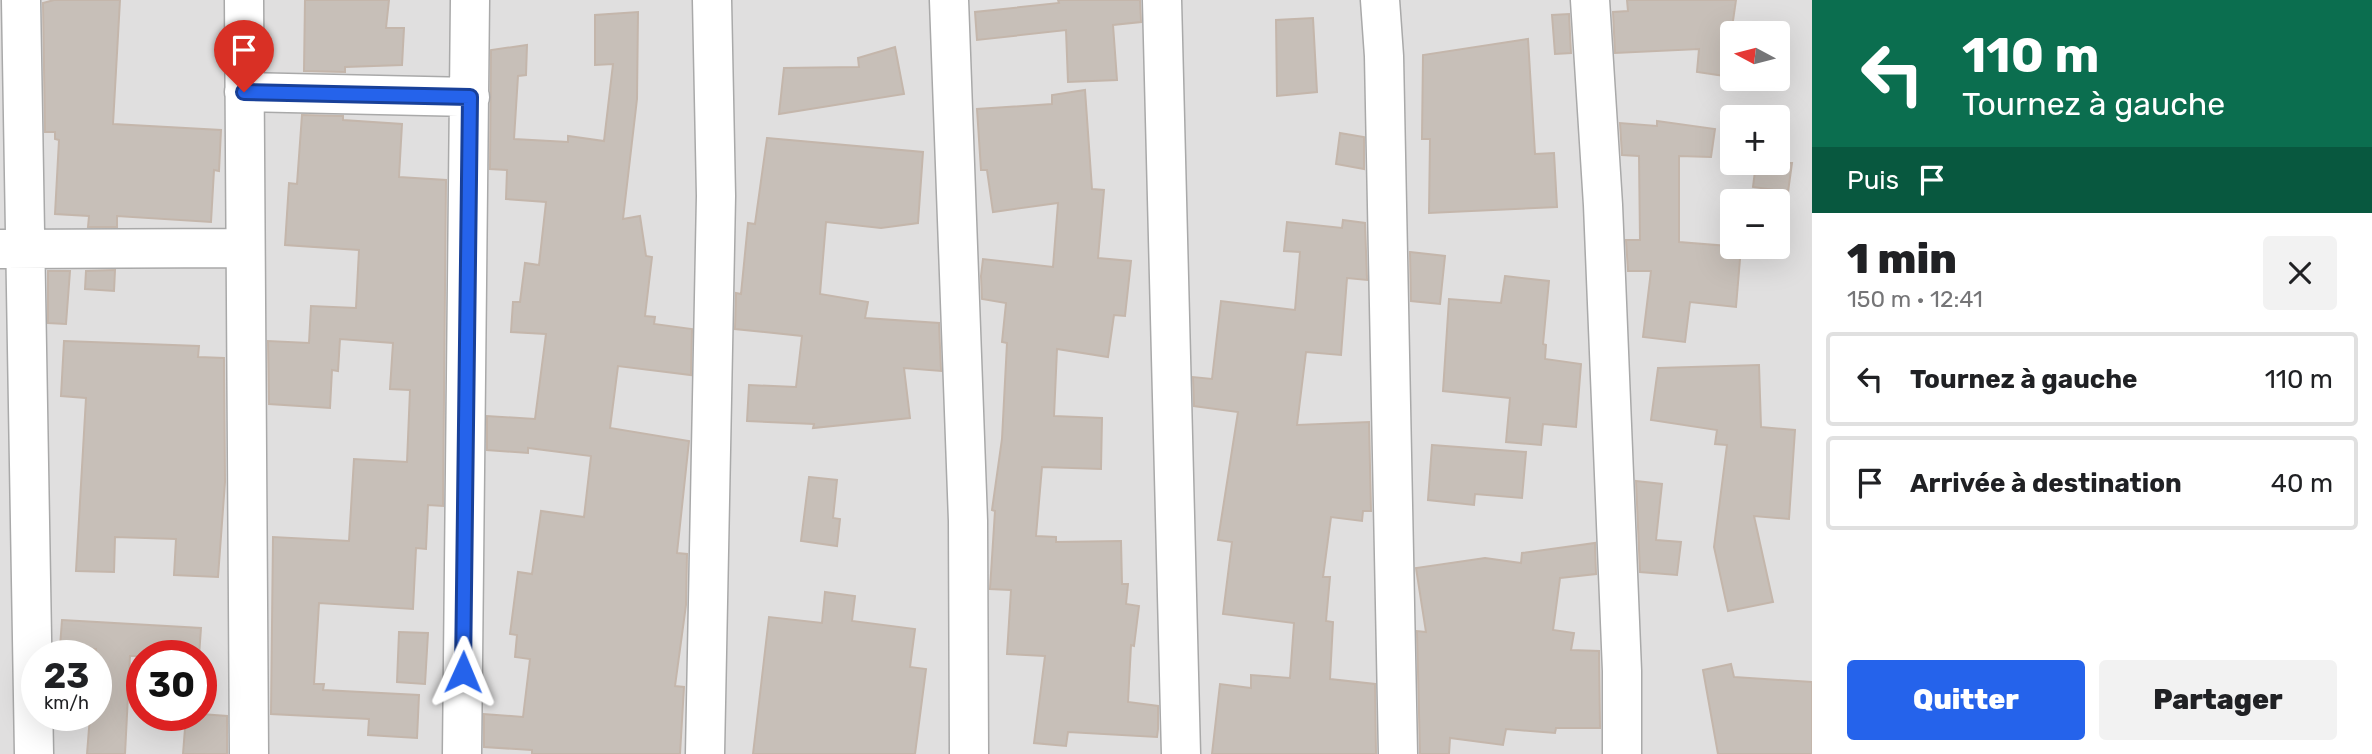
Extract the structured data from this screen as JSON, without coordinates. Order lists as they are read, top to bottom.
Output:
{
  "north": "left",
  "page": {
    "turn": ["110 m", "Tournez à gauche"],
    "map_buttons": ["+", "−"],
    "then": "Puis",
    "heading": ["1 min", "150 m · 12:41"],
    "list": [
      {
        "name": "Tournez à gauche",
        "value": "110 m"
      },
      {
        "name": "Arrivée à destination",
        "value": "40 m"
      }
    ],
    "speed": "23 km/h",
    "limit": "30",
    "buttons": ["Quitter", "Partager"]
  }
}
